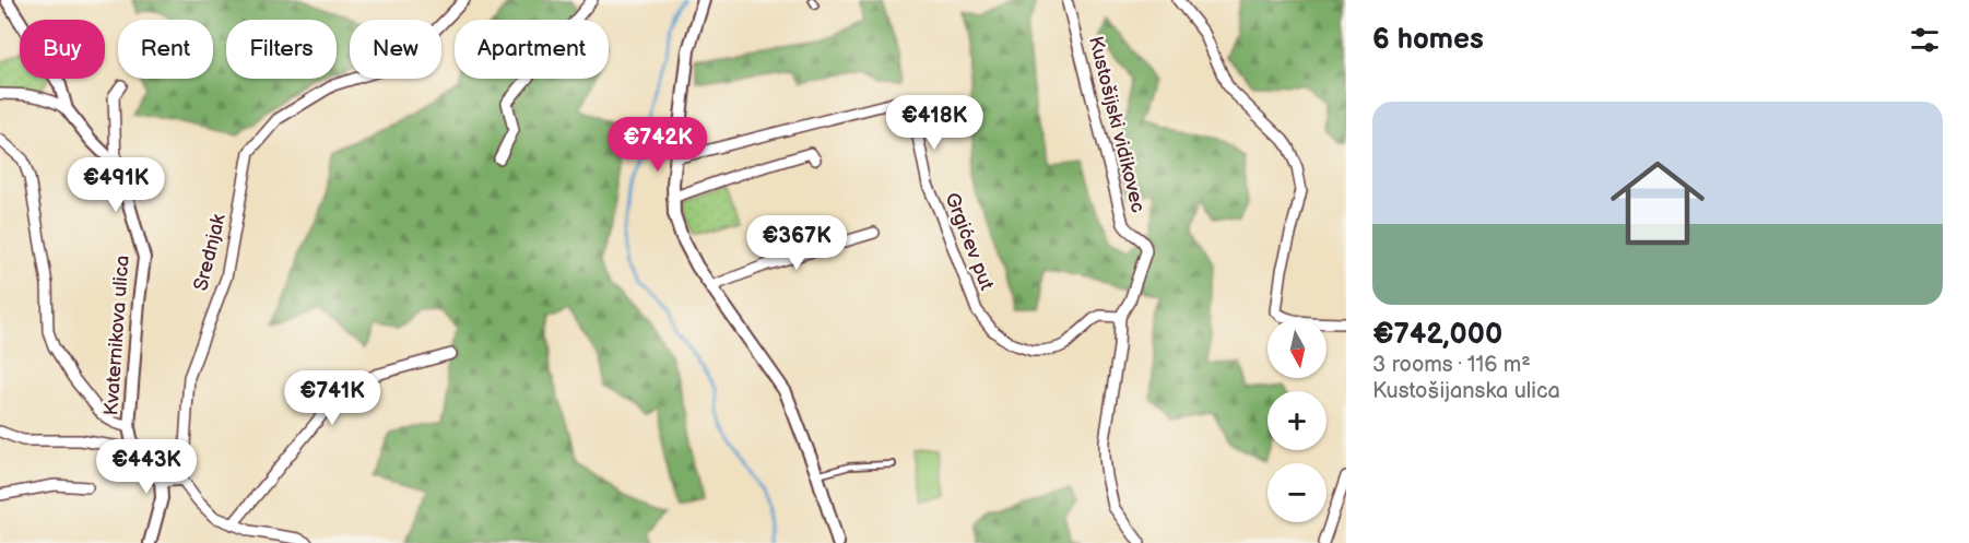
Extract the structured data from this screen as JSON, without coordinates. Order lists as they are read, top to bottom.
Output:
{
  "streets": {
    "street": [
      "Kustošijski vidikovec",
      "Grgićev put",
      "Srednjak",
      "Kvaternikova ulica"
    ]
  },
  "crossings": [
    ["Kustošijski vidikovec", "Grgićev put"]
  ],
  "north": "bottom",
  "page": {
    "heading": "6 homes",
    "chip": [
      "Buy",
      "Rent",
      "Filters",
      "New",
      "Apartment"
    ],
    "list": [
      {
        "name": "€742,000",
        "note": "3 rooms · 116 m² · Kustošijanska ulica"
      }
    ],
    "price": [
      "€418K",
      "€742K",
      "€491K",
      "€367K",
      "€741K",
      "€443K"
    ],
    "map_buttons": ["+", "−"]
  }
}
